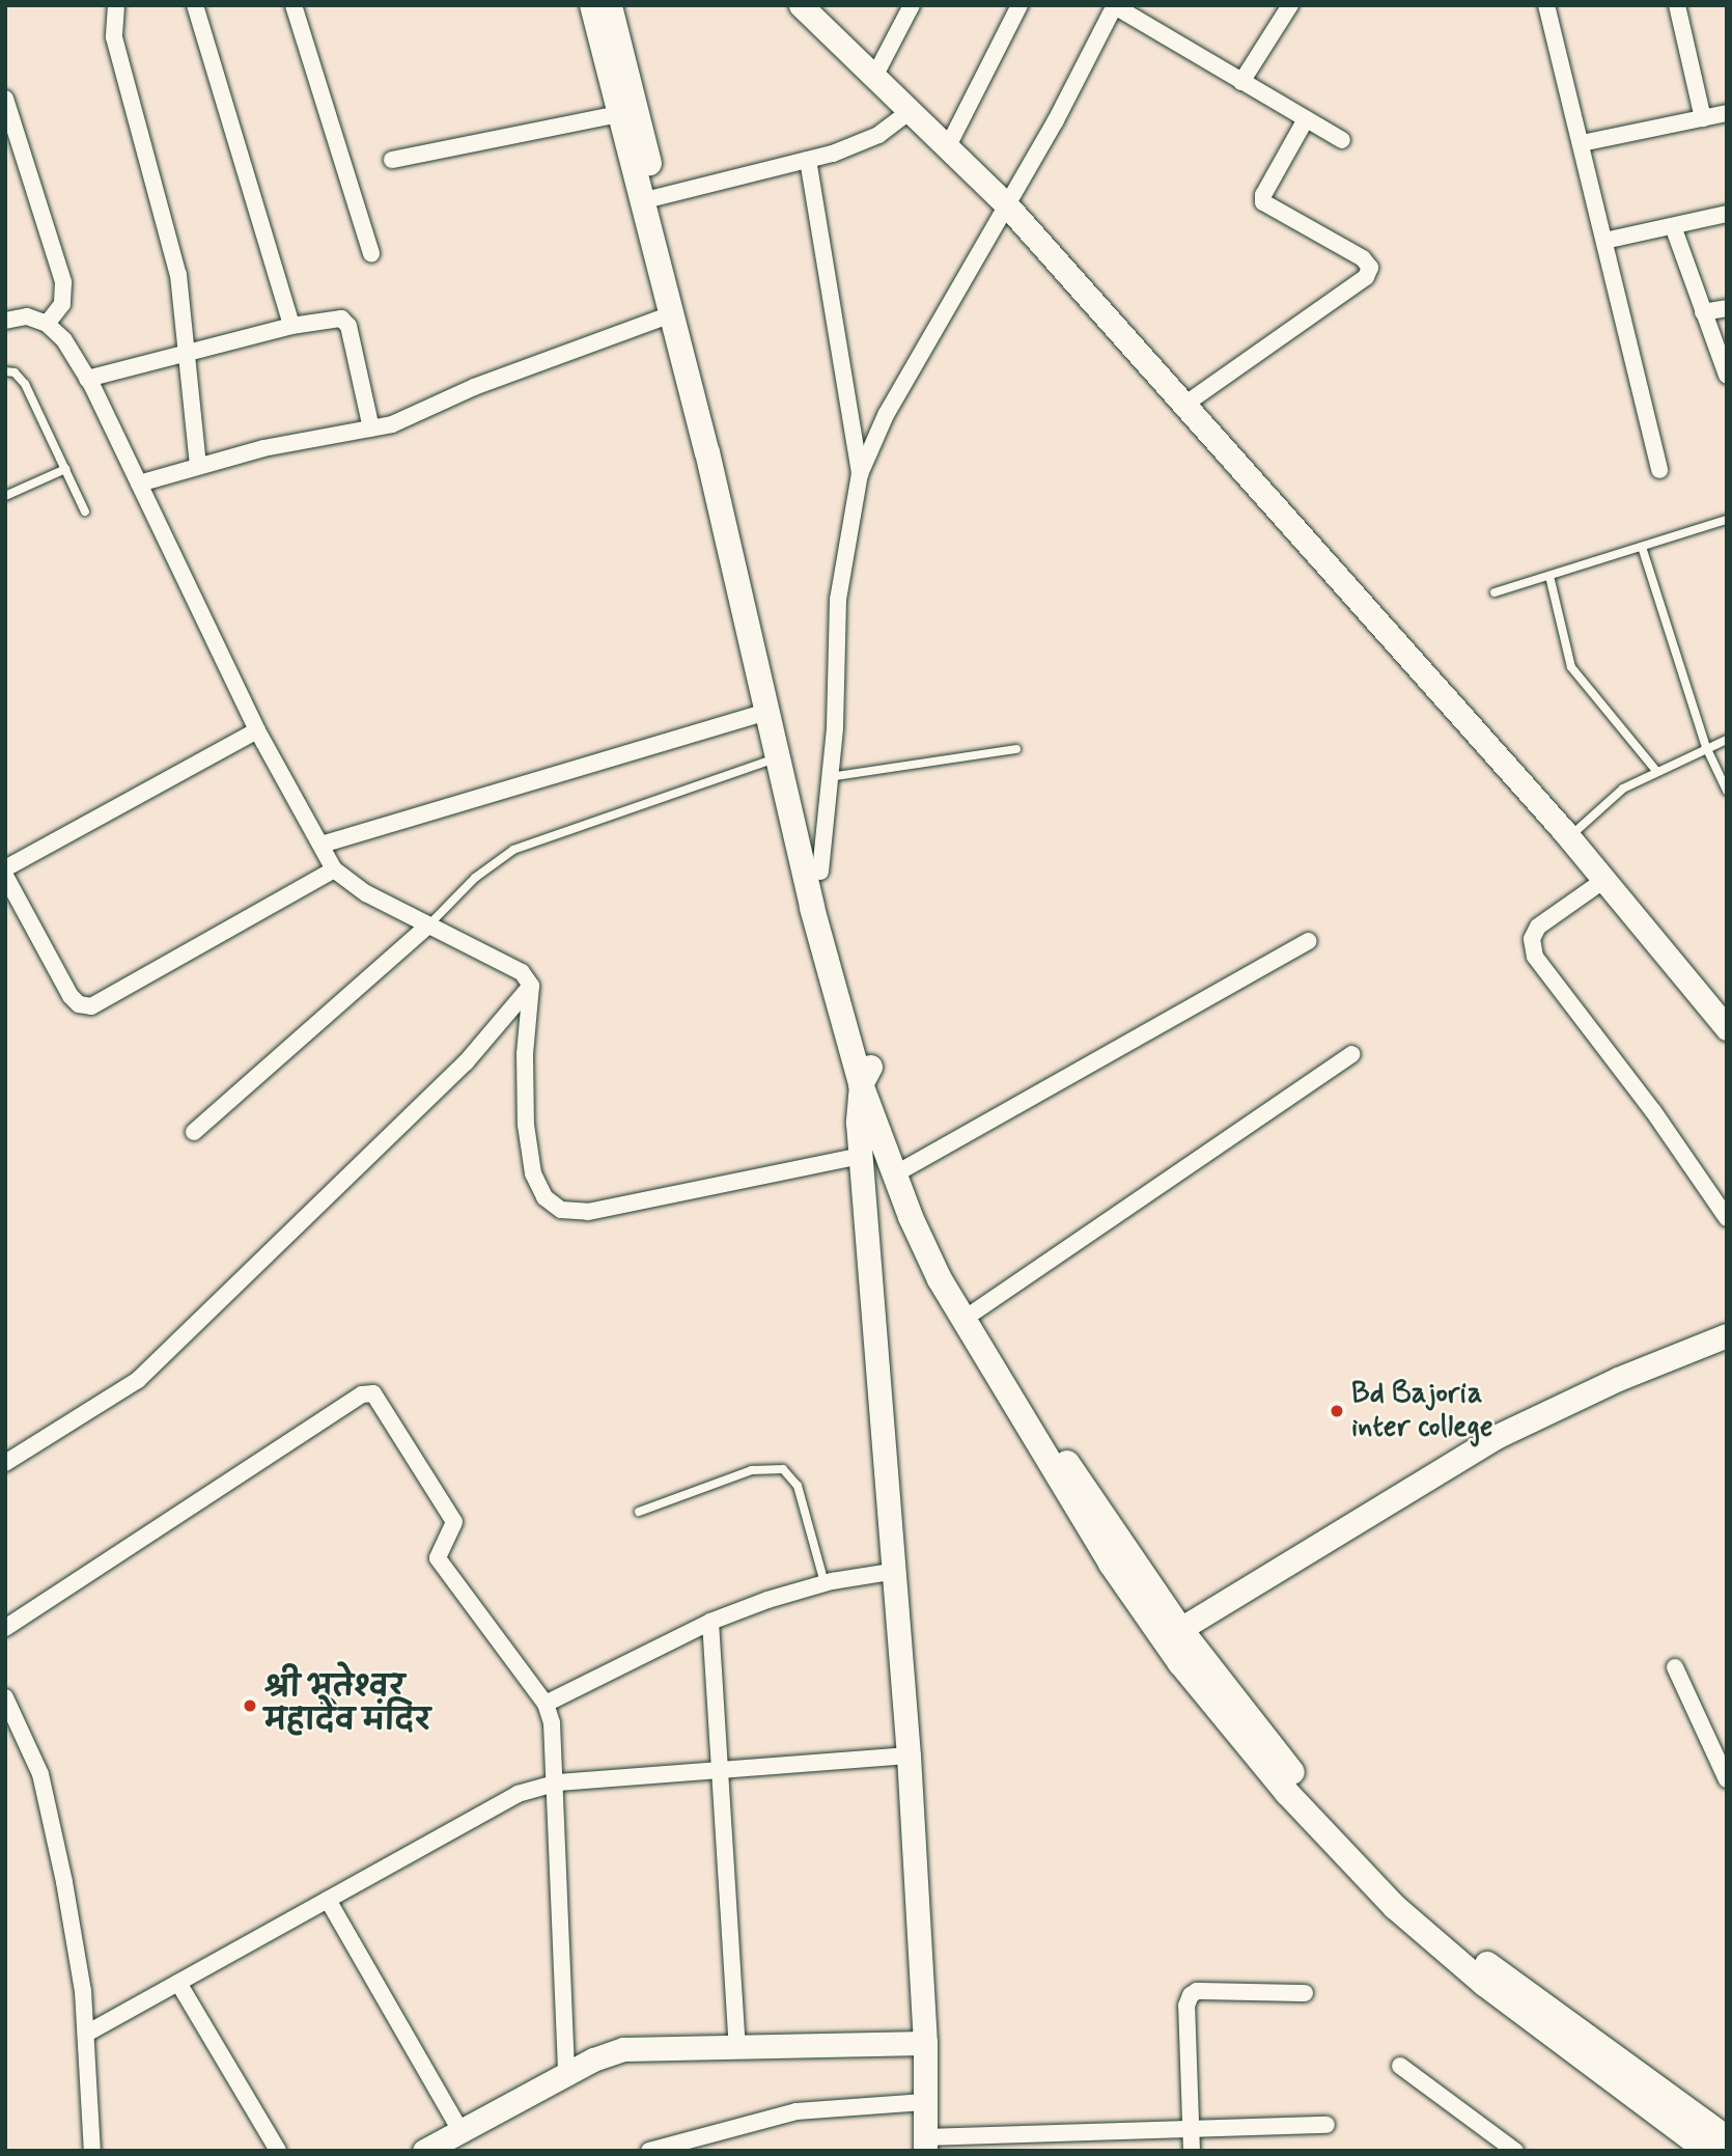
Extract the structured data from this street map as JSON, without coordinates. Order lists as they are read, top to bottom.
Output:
{
  "places": ["Bd Bajoria inter college", "श्री भूतेश्वर महादेव मंदिर"]
}
